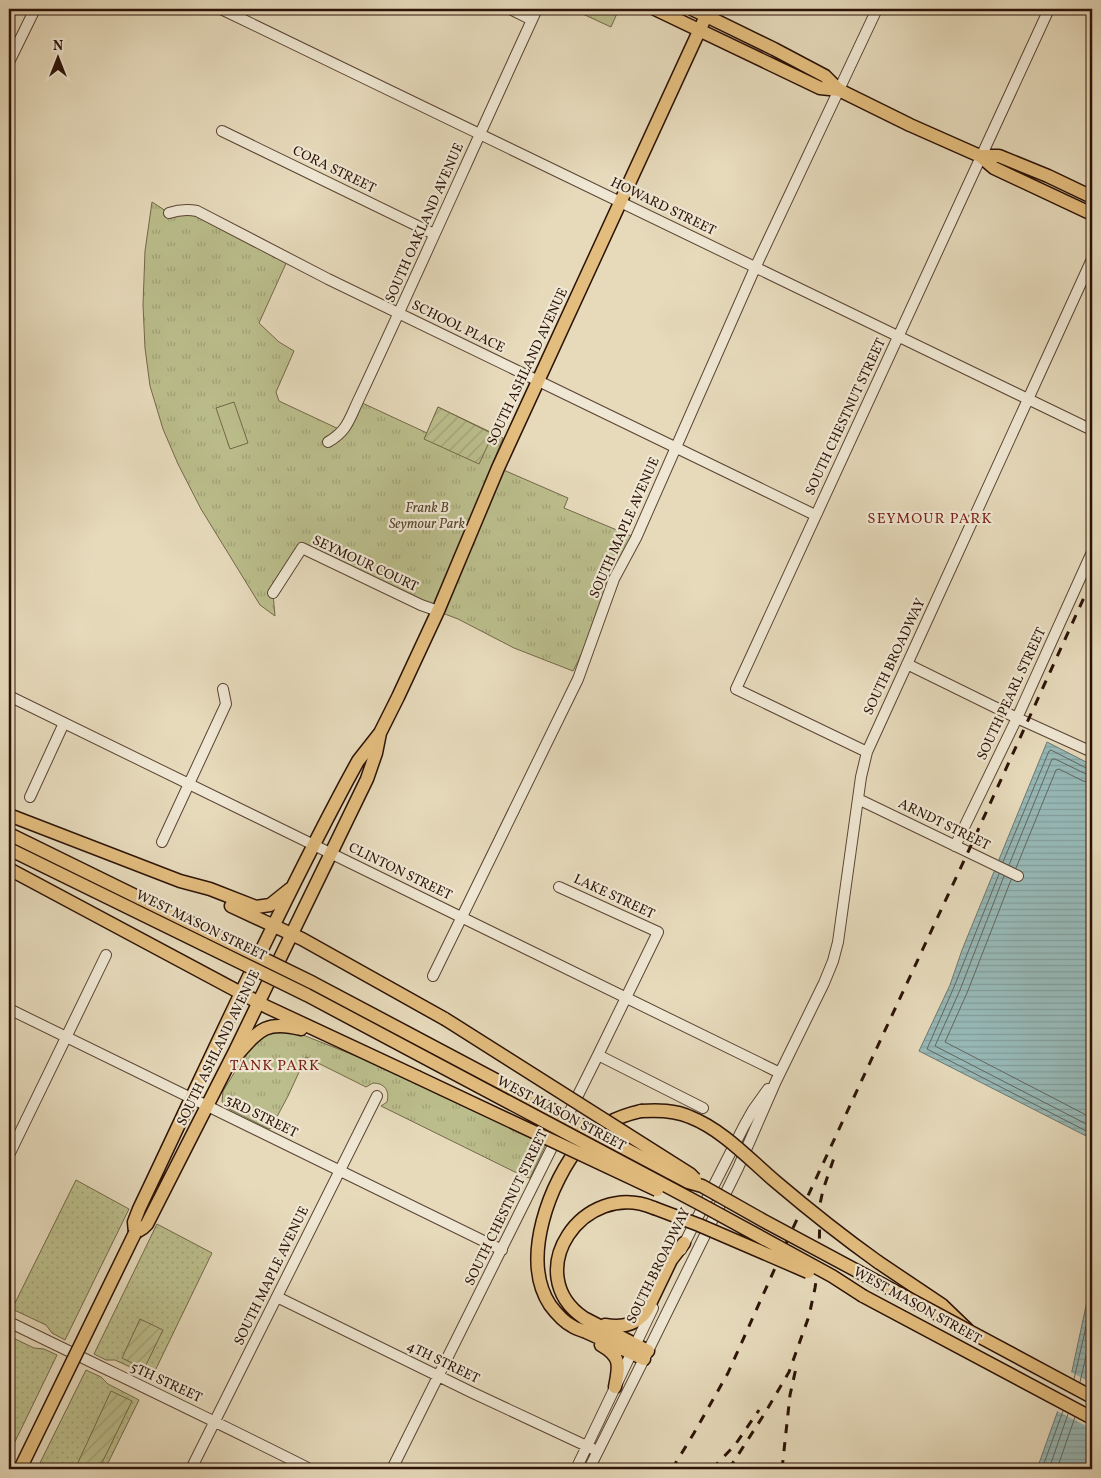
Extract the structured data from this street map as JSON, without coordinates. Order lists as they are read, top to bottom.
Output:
{
  "streets": {
    "main road": ["SOUTH ASHLAND AVENUE", "WEST MASON STREET"],
    "street": [
      "CORA STREET",
      "HOWARD STREET",
      "SOUTH OAKLAND AVENUE",
      "SCHOOL PLACE",
      "SOUTH CHESTNUT STREET",
      "SOUTH MAPLE AVENUE",
      "SEYMOUR COURT",
      "SOUTH BROADWAY",
      "SOUTH PEARL STREET",
      "ARNDT STREET",
      "CLINTON STREET",
      "LAKE STREET",
      "3RD STREET",
      "4TH STREET",
      "5TH STREET"
    ]
  },
  "crossings": [
    ["CORA STREET", "SOUTH OAKLAND AVENUE"],
    ["HOWARD STREET", "SOUTH OAKLAND AVENUE"],
    ["HOWARD STREET", "SOUTH ASHLAND AVENUE"],
    ["HOWARD STREET", "SOUTH CHESTNUT STREET"],
    ["HOWARD STREET", "SOUTH MAPLE AVENUE"],
    ["HOWARD STREET", "SOUTH BROADWAY"],
    ["SOUTH OAKLAND AVENUE", "SCHOOL PLACE"],
    ["SCHOOL PLACE", "SOUTH ASHLAND AVENUE"],
    ["SCHOOL PLACE", "SOUTH CHESTNUT STREET"],
    ["SCHOOL PLACE", "SOUTH MAPLE AVENUE"],
    ["SOUTH ASHLAND AVENUE", "SEYMOUR COURT"],
    ["SOUTH ASHLAND AVENUE", "CLINTON STREET"],
    ["SOUTH ASHLAND AVENUE", "3RD STREET"],
    ["SOUTH CHESTNUT STREET", "SOUTH BROADWAY"],
    ["SOUTH CHESTNUT STREET", "CLINTON STREET"],
    ["SOUTH CHESTNUT STREET", "LAKE STREET"],
    ["SOUTH CHESTNUT STREET", "3RD STREET"],
    ["SOUTH CHESTNUT STREET", "4TH STREET"],
    ["SOUTH MAPLE AVENUE", "CLINTON STREET"],
    ["SOUTH MAPLE AVENUE", "3RD STREET"],
    ["SOUTH MAPLE AVENUE", "4TH STREET"],
    ["SOUTH MAPLE AVENUE", "5TH STREET"],
    ["SOUTH BROADWAY", "ARNDT STREET"],
    ["SOUTH BROADWAY", "CLINTON STREET"],
    ["SOUTH BROADWAY", "4TH STREET"],
    ["SOUTH PEARL STREET", "ARNDT STREET"]
  ],
  "districts": ["SEYMOUR PARK", "TANK PARK"],
  "parks": ["Frank B Seymour Park"],
  "north": "top"
}
